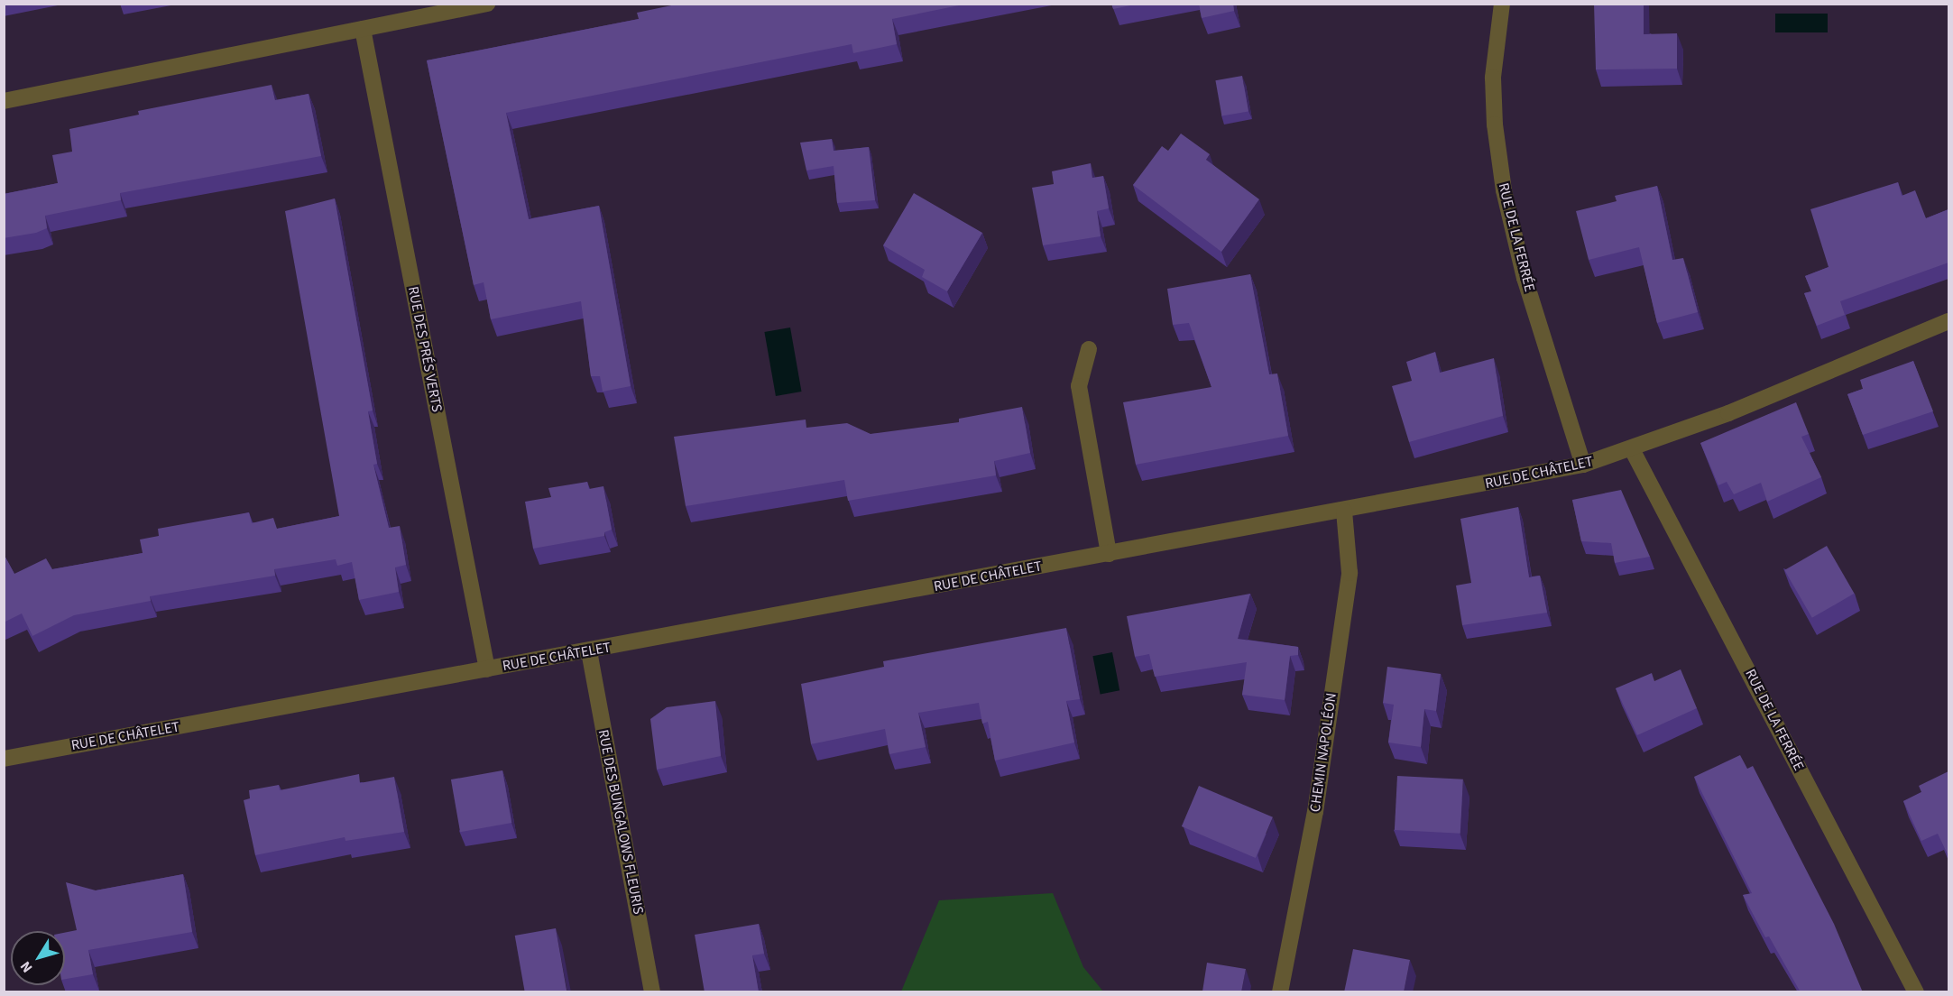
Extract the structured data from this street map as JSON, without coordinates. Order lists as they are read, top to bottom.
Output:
{
  "streets": {
    "street": [
      "RUE DE LA FERRÉE",
      "RUE DES PRÉS VERTS",
      "RUE DE CHÂTELET",
      "CHEMIN NAPOLÉON",
      "RUE DES BUNGALOWS FLEURIS"
    ]
  },
  "crossings": [
    ["RUE DE LA FERRÉE", "RUE DE CHÂTELET"],
    ["RUE DES PRÉS VERTS", "RUE DE CHÂTELET"],
    ["RUE DE CHÂTELET", "CHEMIN NAPOLÉON"],
    ["RUE DE CHÂTELET", "RUE DES BUNGALOWS FLEURIS"]
  ],
  "north": "bottom left"
}
